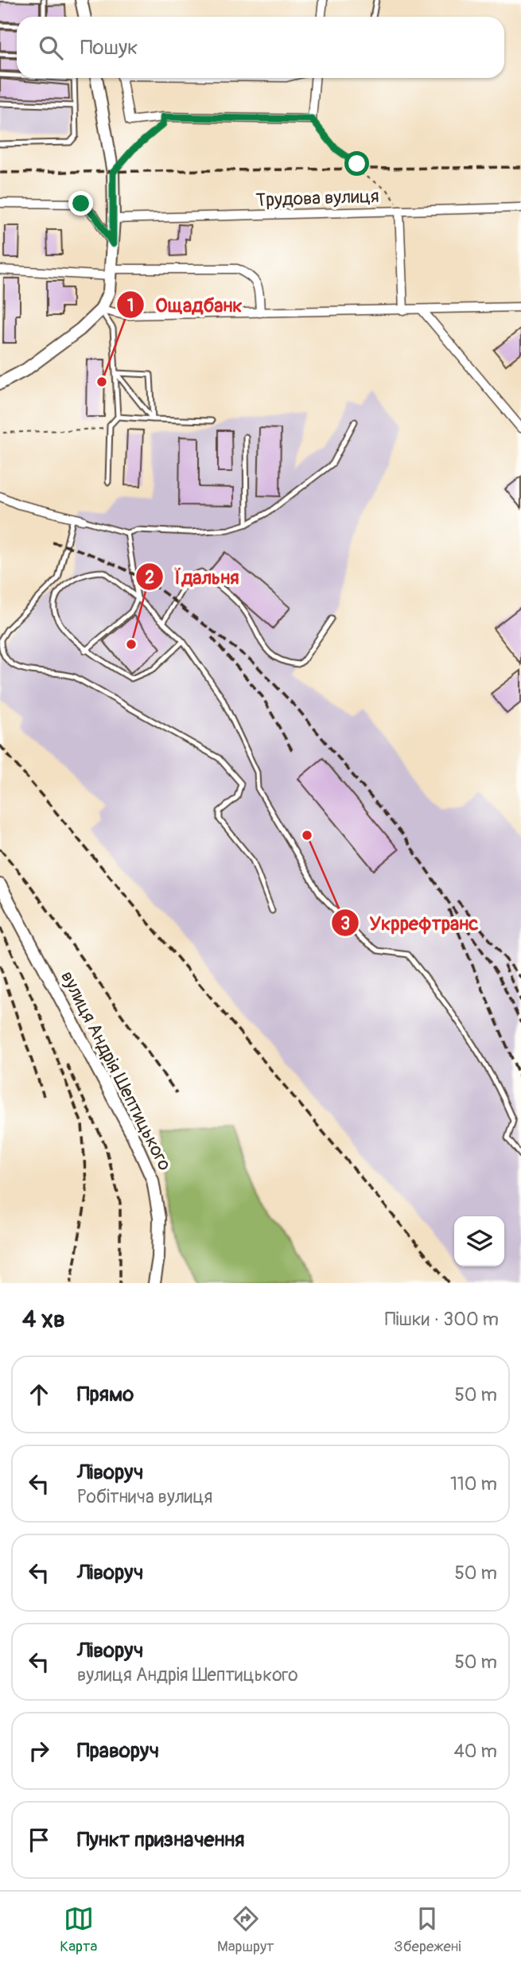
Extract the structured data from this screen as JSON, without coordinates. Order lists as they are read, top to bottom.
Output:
{
  "streets": {
    "main road": ["вулиця Андрія Шептицького"],
    "street": ["Трудова вулиця"]
  },
  "places": ["Ощадбанк", "Їдальня", "Укррефтранс"],
  "page": {
    "search": "Пошук",
    "heading": ["4 хв", "Пішки · 300 m"],
    "list": [
      ["Прямо", "50 m"],
      ["Ліворуч", "Робітнича вулиця", "110 m"],
      ["Ліворуч", "50 m"],
      ["Ліворуч", "вулиця Андрія Шептицького", "50 m"],
      ["Праворуч", "40 m"],
      "Пункт призначення"
    ],
    "nav": ["Карта", "Маршрут", "Збережені"]
  }
}
